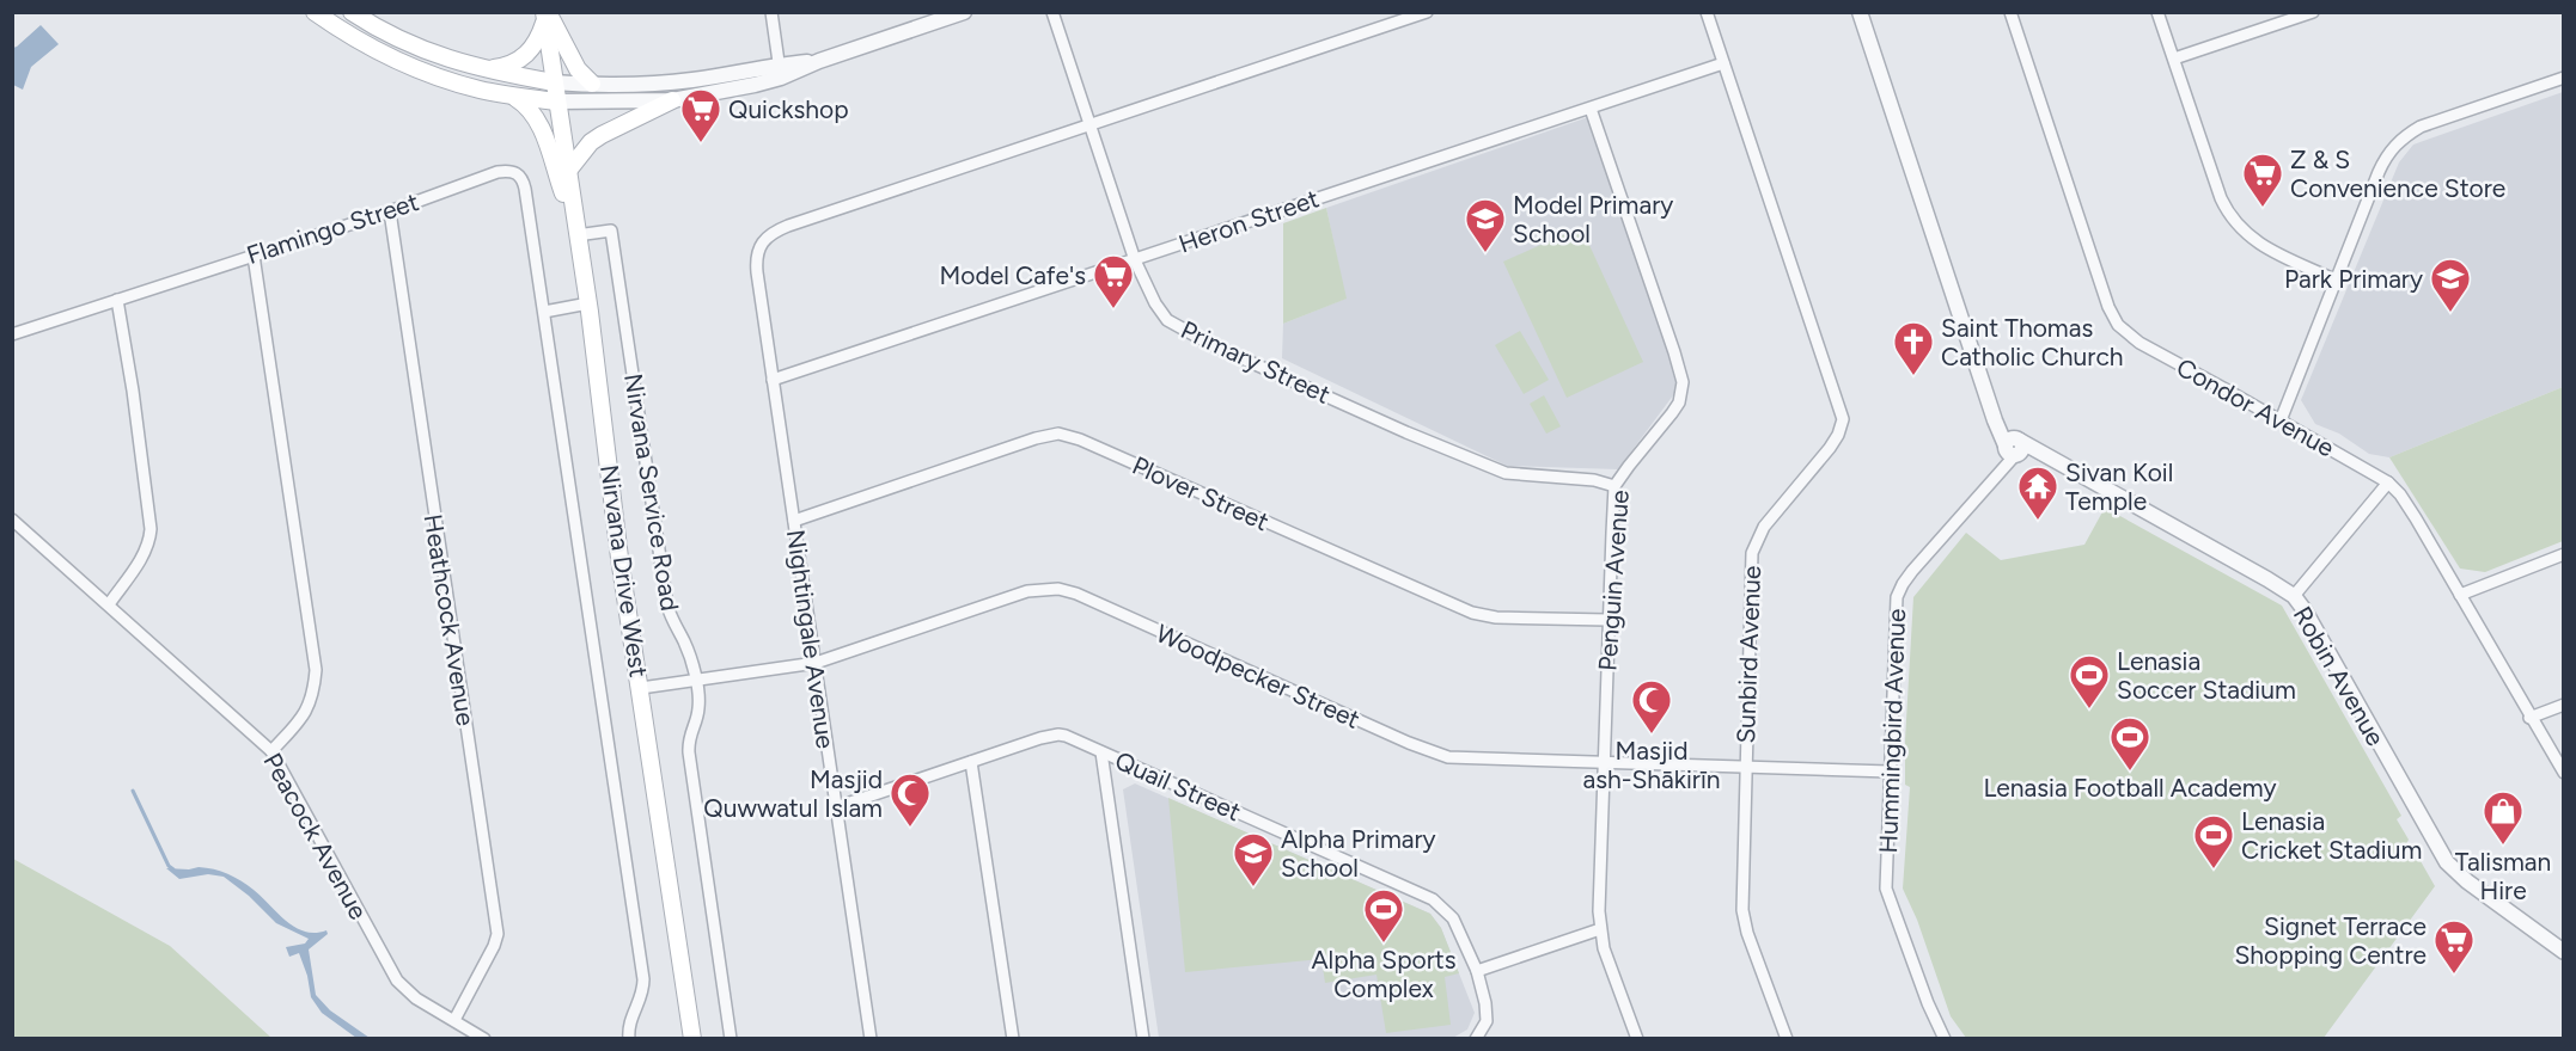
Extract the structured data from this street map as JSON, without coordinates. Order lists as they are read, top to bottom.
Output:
{
  "streets": {
    "main road": ["Nirvana Drive West"],
    "street": [
      "Heron Street",
      "Flamingo Street",
      "Primary Street",
      "Condor Avenue",
      "Nirvana Service Road",
      "Plover Street",
      "Penguin Avenue",
      "Heathcock Avenue",
      "Nightingale Avenue",
      "Sunbird Avenue",
      "Woodpecker Street",
      "Robin Avenue",
      "Hummingbird Avenue",
      "Quail Street",
      "Peacock Avenue"
    ]
  },
  "crossings": [
    ["Heron Street", "Primary Street"],
    ["Heron Street", "Penguin Avenue"],
    ["Heron Street", "Nightingale Avenue"],
    ["Heron Street", "Sunbird Avenue"],
    ["Flamingo Street", "Heathcock Avenue"],
    ["Primary Street", "Penguin Avenue"],
    ["Primary Street", "Nightingale Avenue"],
    ["Nirvana Service Road", "Nirvana Drive West"],
    ["Nirvana Service Road", "Woodpecker Street"],
    ["Plover Street", "Penguin Avenue"],
    ["Plover Street", "Nightingale Avenue"],
    ["Nirvana Drive West", "Woodpecker Street"],
    ["Penguin Avenue", "Woodpecker Street"],
    ["Heathcock Avenue", "Peacock Avenue"],
    ["Nightingale Avenue", "Woodpecker Street"],
    ["Nightingale Avenue", "Quail Street"],
    ["Sunbird Avenue", "Woodpecker Street"],
    ["Woodpecker Street", "Hummingbird Avenue"],
    ["Robin Avenue", "Hummingbird Avenue"]
  ],
  "places": {
    "supermarket": [
      "Quickshop",
      "Z & S Convenience Store",
      "Model Cafe's",
      "Signet Terrace Shopping Centre"
    ],
    "school or university": ["Model Primary School", "Park Primary", "Alpha Primary School"],
    "church": ["Saint Thomas Catholic Church"],
    "temple": ["Sivan Koil Temple"],
    "sports": [
      "Lenasia Soccer Stadium",
      "Lenasia Football Academy",
      "Lenasia Cricket Stadium",
      "Alpha Sports Complex"
    ],
    "mosque": ["Masjid ash-Shākirīn", "Masjid Quwwatul Islam"],
    "shop": ["Talisman Hire"]
  }
}
